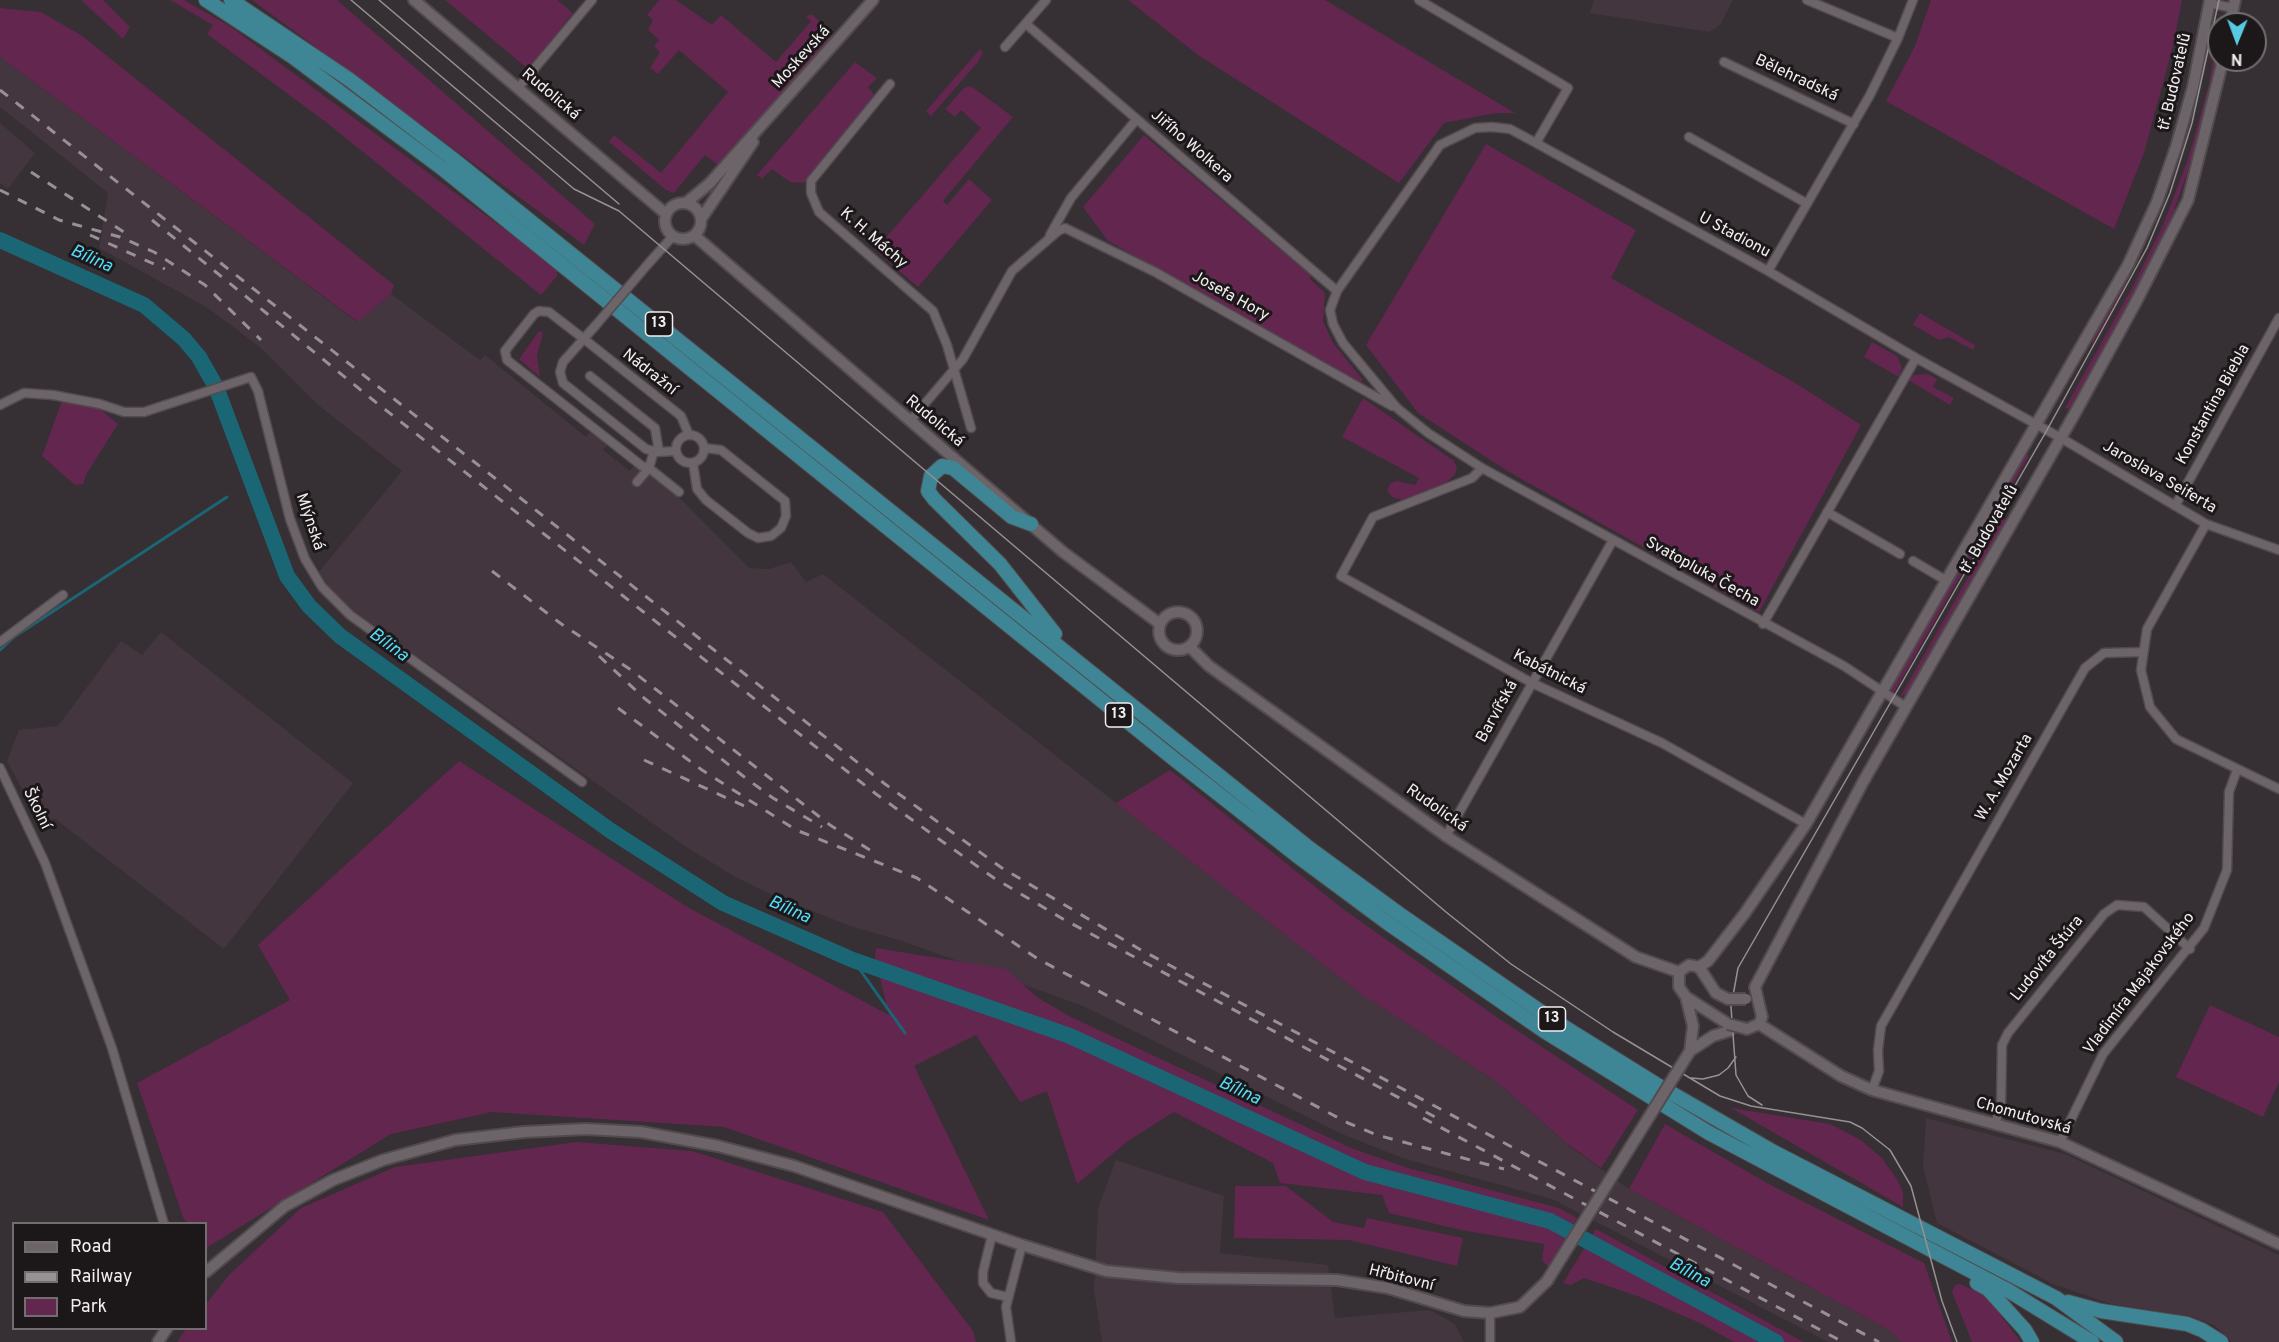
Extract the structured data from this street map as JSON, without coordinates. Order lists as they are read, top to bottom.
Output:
{
  "streets": {
    "highway": ["13"],
    "street": [
      "Moskevská",
      "Bělehradská",
      "tř. Budovatelů",
      "Rudolická",
      "Jiřího Wolkera",
      "U Stadionu",
      "K. H. Máchy",
      "Josefa Hory",
      "Nádražní",
      "Konstantina Biebla",
      "Jaroslava Seiferta",
      "Mlýnská",
      "Svatopluka Čecha",
      "Kabátnická",
      "Barvířská",
      "W. A. Mozarta",
      "Školní",
      "Ludovíta Štúra",
      "Vladimíra Majakovského",
      "Chomutovská",
      "Hřbitovní"
    ]
  },
  "crossings": [
    ["Moskevská", "Rudolická"],
    ["tř. Budovatelů", "U Stadionu"],
    ["tř. Budovatelů", "Jaroslava Seiferta"],
    ["tř. Budovatelů", "Svatopluka Čecha"],
    ["tř. Budovatelů", "Kabátnická"],
    ["Rudolická", "Josefa Hory"],
    ["Rudolická", "Barvířská"],
    ["Jiřího Wolkera", "U Stadionu"],
    ["Jiřího Wolkera", "Josefa Hory"],
    ["Jiřího Wolkera", "Svatopluka Čecha"],
    ["U Stadionu", "Jaroslava Seiferta"],
    ["U Stadionu", "Svatopluka Čecha"],
    ["K. H. Máchy", "Josefa Hory"],
    ["Josefa Hory", "Svatopluka Čecha"],
    ["Konstantina Biebla", "Jaroslava Seiferta"],
    ["Svatopluka Čecha", "Kabátnická"],
    ["Svatopluka Čecha", "Barvířská"],
    ["Kabátnická", "Barvířská"],
    ["W. A. Mozarta", "Chomutovská"],
    ["Ludovíta Štúra", "Vladimíra Majakovského"],
    ["Ludovíta Štúra", "Chomutovská"],
    ["Vladimíra Majakovského", "Chomutovská"]
  ],
  "water": ["Bílina"],
  "legend": ["Road", "Railway", "Park"],
  "north": "bottom"
}
